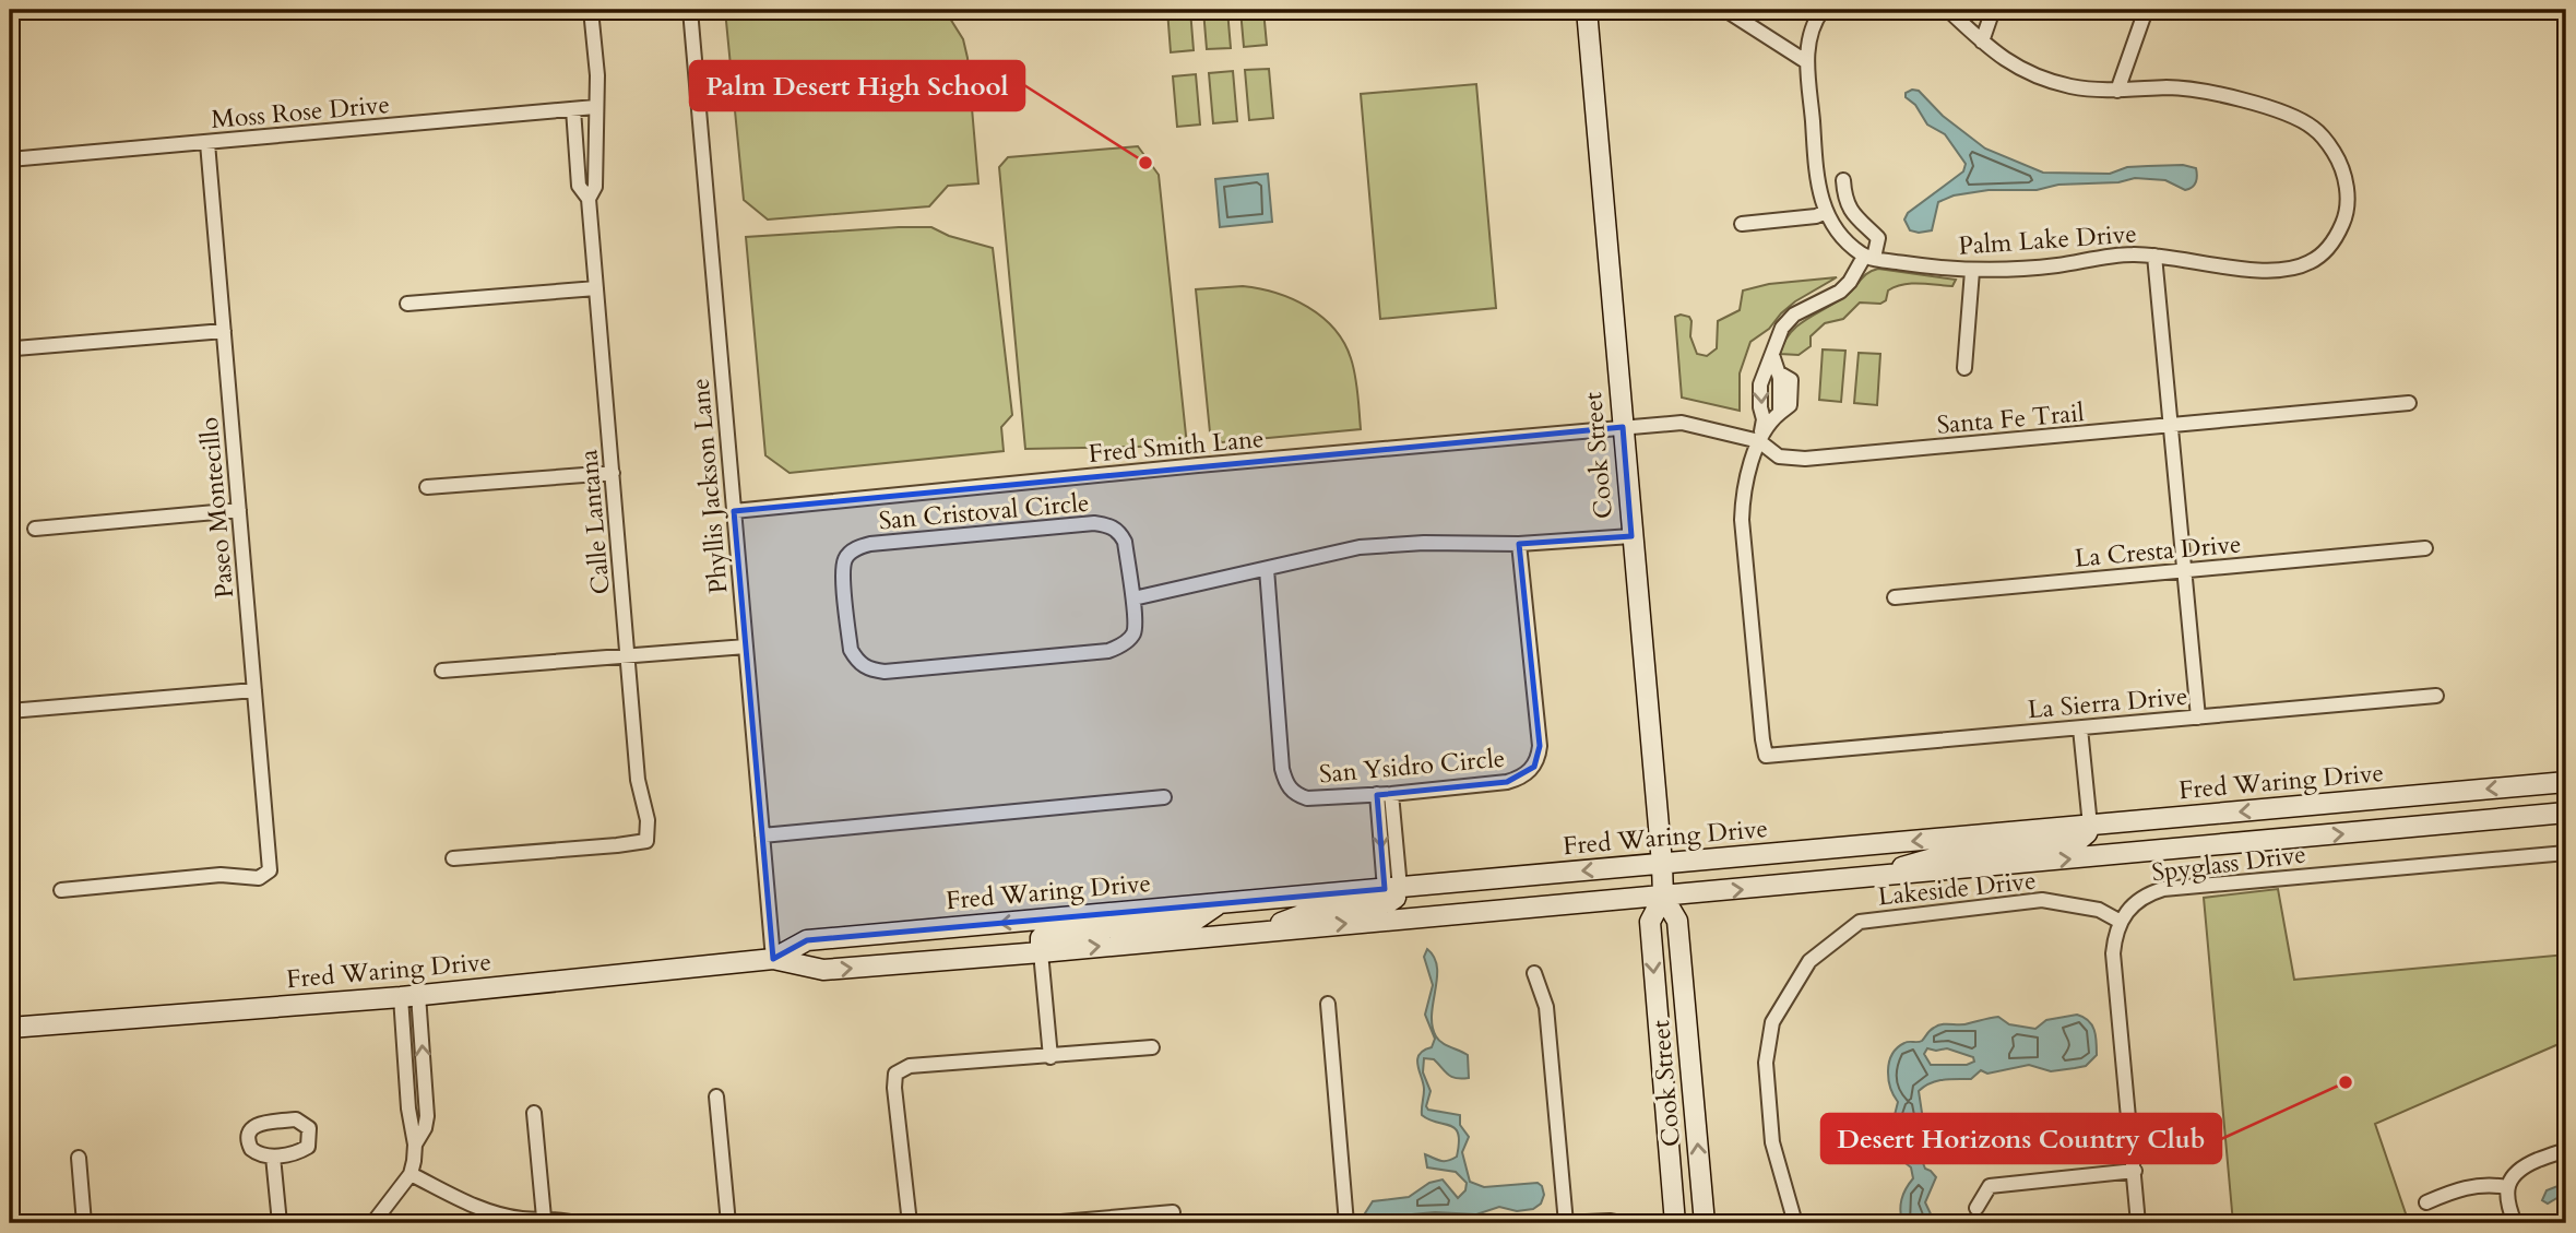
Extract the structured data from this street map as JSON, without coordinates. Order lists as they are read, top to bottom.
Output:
{
  "streets": {
    "main road": ["Cook Street", "Fred Waring Drive"],
    "street": [
      "Moss Rose Drive",
      "Palm Lake Drive",
      "Santa Fe Trail",
      "Fred Smith Lane",
      "Phyllis Jackson Lane",
      "Paseo Montecillo",
      "San Cristoval Circle",
      "Calle Lantana",
      "La Cresta Drive",
      "La Sierra Drive",
      "San Ysidro Circle",
      "Spyglass Drive",
      "Lakeside Drive"
    ]
  },
  "crossings": [
    ["Moss Rose Drive", "Paseo Montecillo"],
    ["Moss Rose Drive", "Calle Lantana"],
    ["Santa Fe Trail", "Fred Smith Lane"],
    ["Santa Fe Trail", "Cook Street"],
    ["Santa Fe Trail", "La Sierra Drive"],
    ["Fred Smith Lane", "Cook Street"],
    ["Fred Smith Lane", "Phyllis Jackson Lane"],
    ["Cook Street", "Fred Waring Drive"],
    ["Phyllis Jackson Lane", "Fred Waring Drive"],
    ["Spyglass Drive", "Lakeside Drive"]
  ],
  "places": ["Palm Desert High School", "Desert Horizons Country Club"]
}
